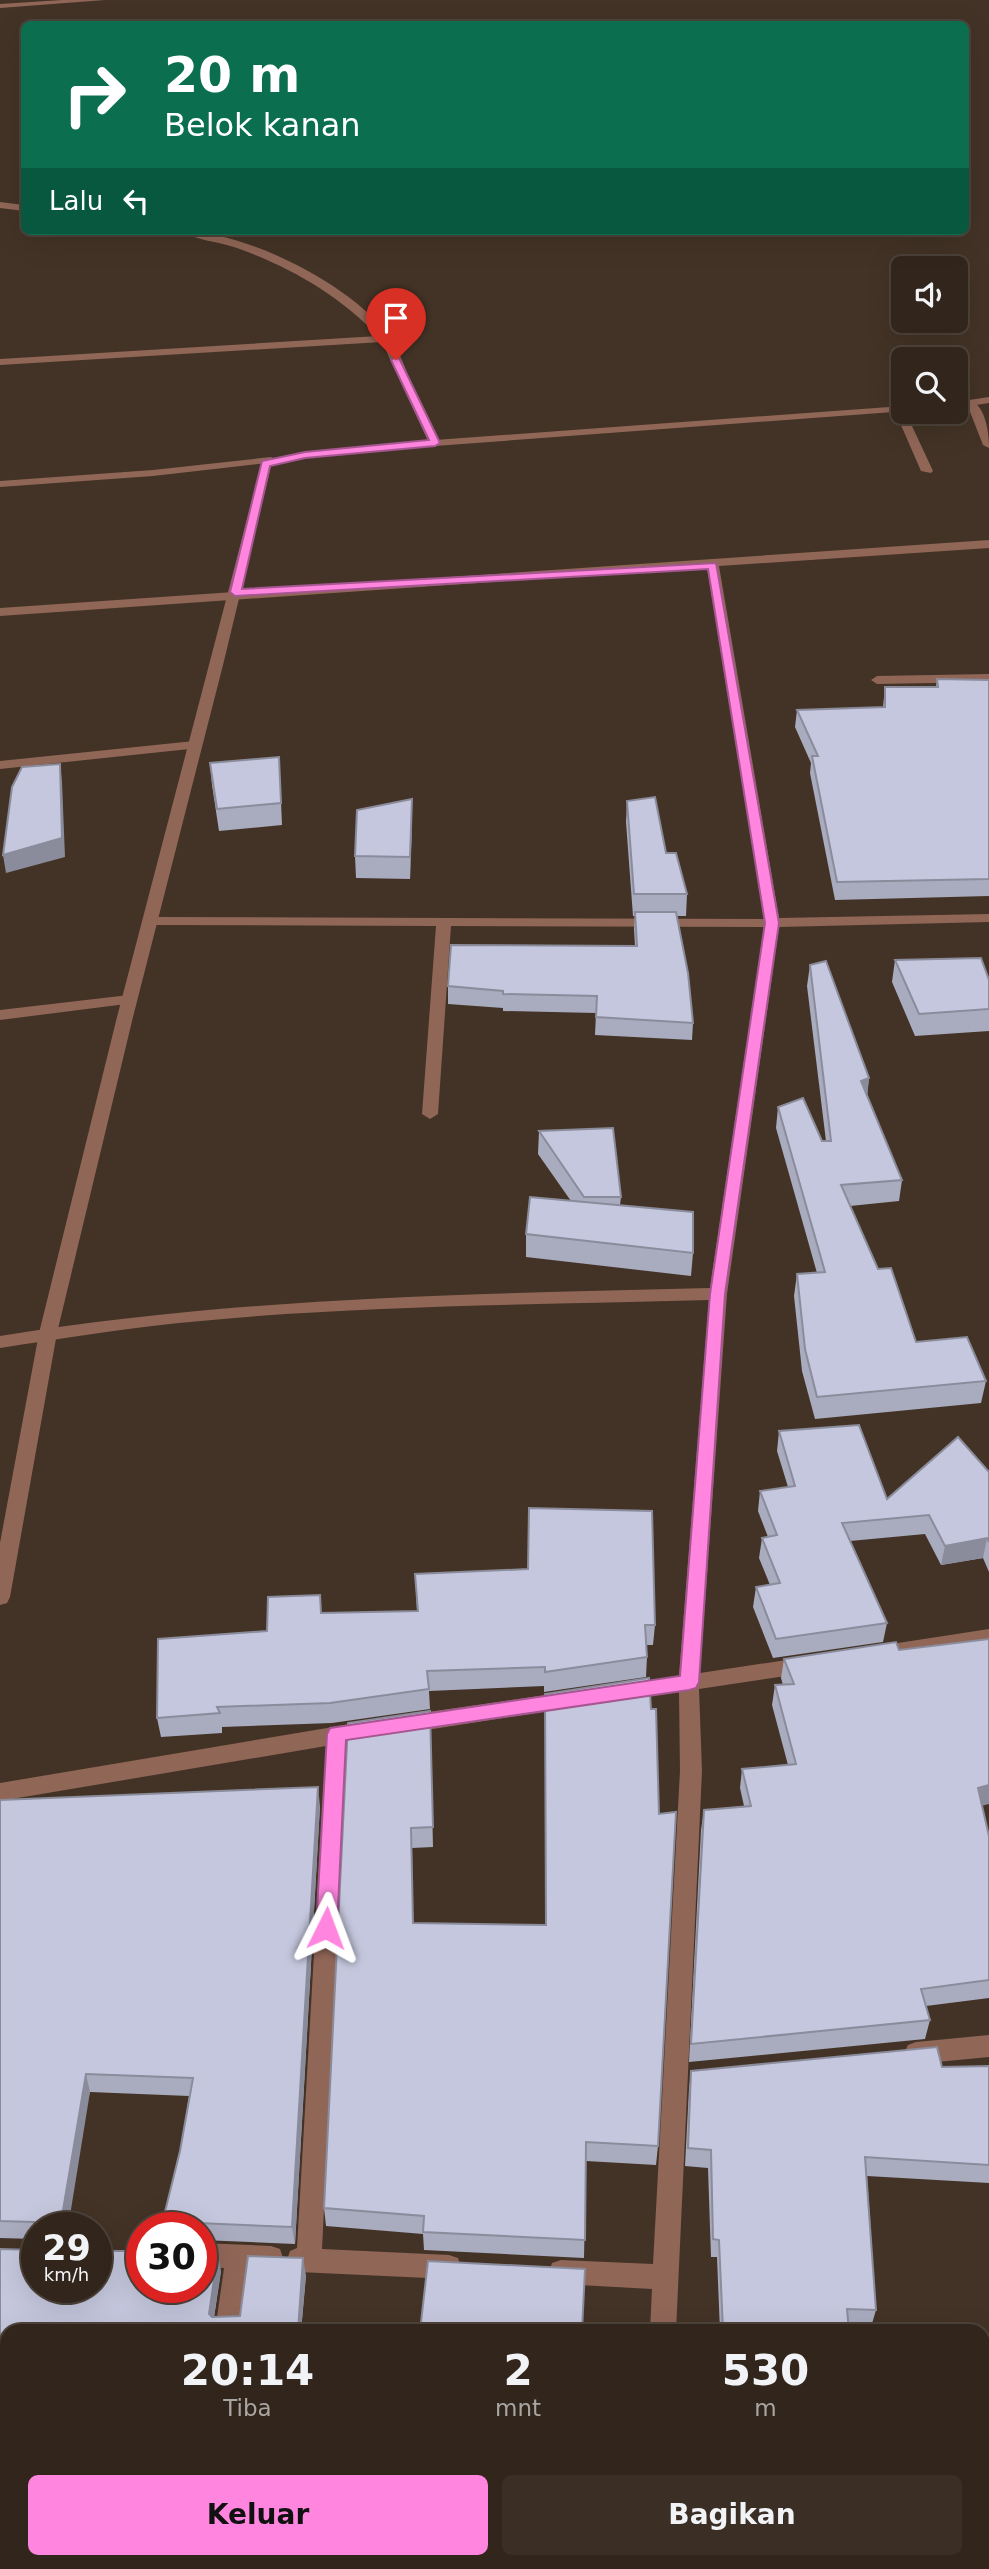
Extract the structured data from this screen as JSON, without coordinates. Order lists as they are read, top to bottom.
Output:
{
  "page": {
    "turn": ["20 m", "Belok kanan"],
    "then": "Lalu",
    "speed": "29 km/h",
    "limit": "30",
    "eta": [
      "20:14",
      "Tiba",
      "2",
      "mnt",
      "530",
      "m"
    ],
    "buttons": ["Keluar", "Bagikan"]
  }
}
